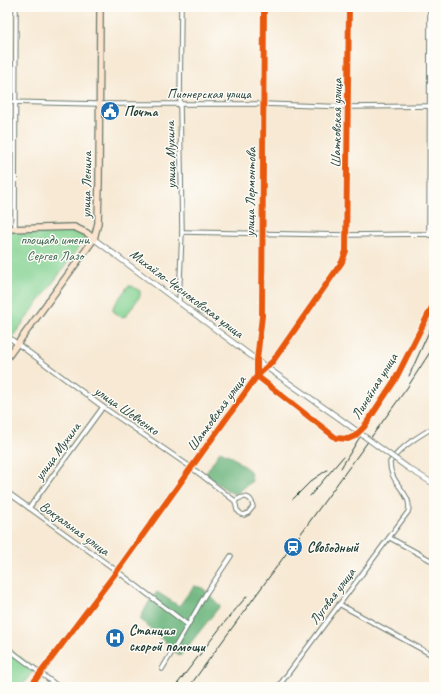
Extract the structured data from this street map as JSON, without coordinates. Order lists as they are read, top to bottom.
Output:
{
  "streets": {
    "main road": ["улица Ленина", "Михайло-Чесноковская улица"],
    "street": [
      "Пионерская улица",
      "Шатковская улица",
      "улица Мухина",
      "улица Лермонтова",
      "Линейная улица",
      "улица Шевченко",
      "Вокзальная улица",
      "Луговая улица"
    ]
  },
  "crossings": [
    ["Пионерская улица", "Шатковская улица"],
    ["Пионерская улица", "улица Мухина"],
    ["Пионерская улица", "улица Ленина"],
    ["Пионерская улица", "улица Лермонтова"],
    ["Шатковская улица", "улица Лермонтова"],
    ["Шатковская улица", "Михайло-Чесноковская улица"],
    ["Шатковская улица", "Линейная улица"],
    ["Шатковская улица", "улица Шевченко"],
    ["Шатковская улица", "Вокзальная улица"],
    ["улица Мухина", "Михайло-Чесноковская улица"],
    ["улица Мухина", "улица Шевченко"],
    ["улица Мухина", "Вокзальная улица"],
    ["улица Ленина", "Михайло-Чесноковская улица"],
    ["улица Ленина", "улица Шевченко"],
    ["улица Лермонтова", "Михайло-Чесноковская улица"],
    ["улица Лермонтова", "Линейная улица"]
  ],
  "parks": ["площадь имени Сергея Лазо"],
  "places": {
    "public building": ["Почта"],
    "station": ["Свободный"],
    "hospital": ["Станция скорой помощи"]
  }
}
